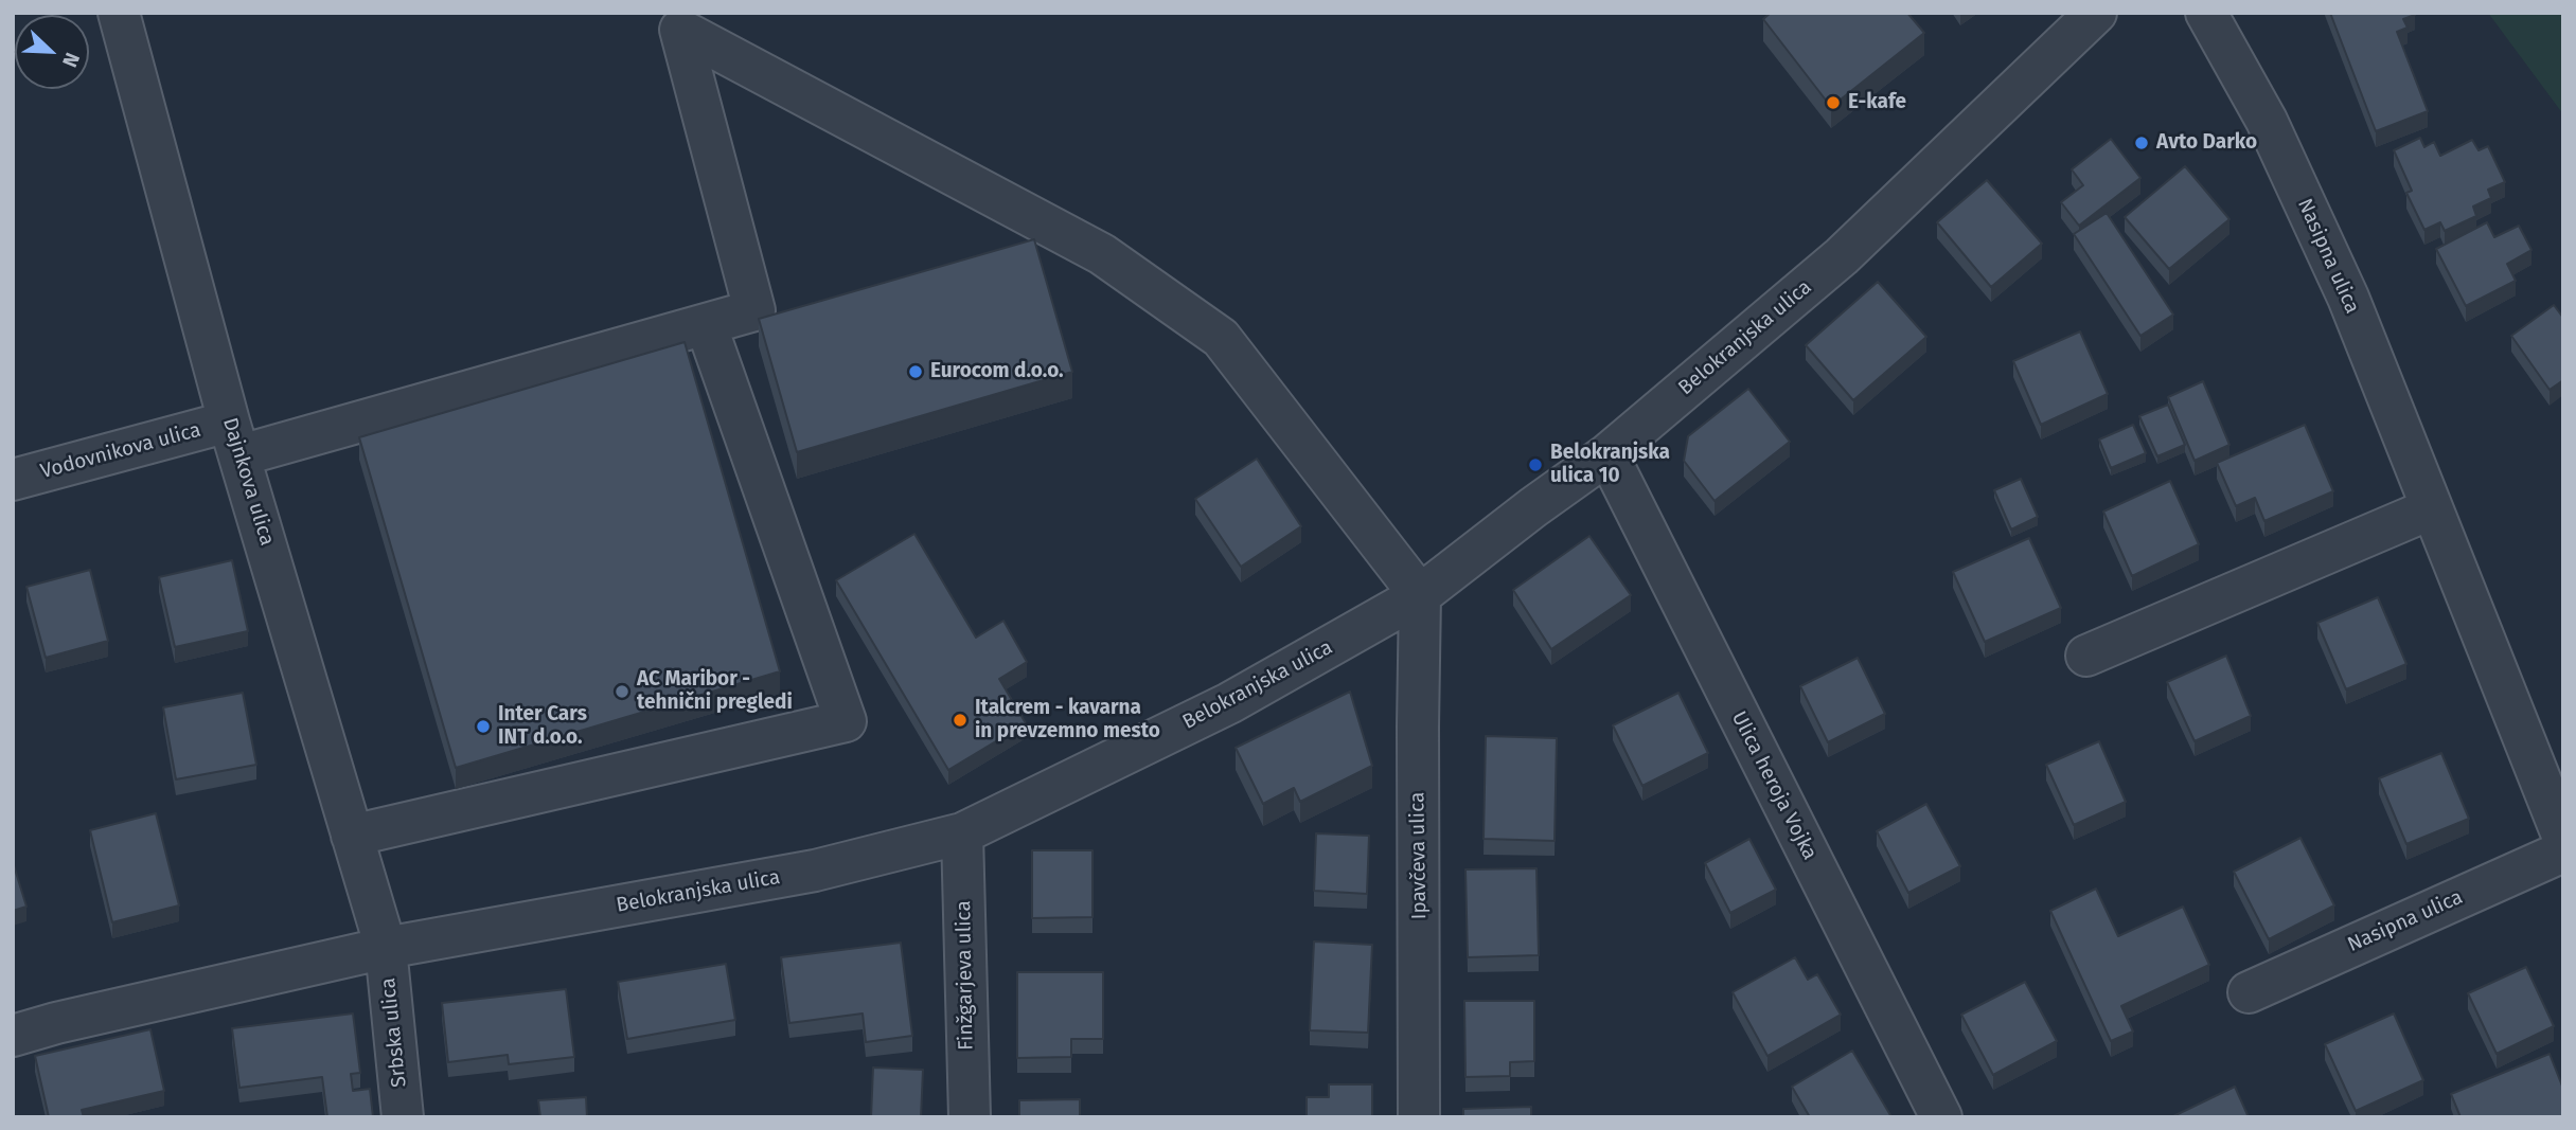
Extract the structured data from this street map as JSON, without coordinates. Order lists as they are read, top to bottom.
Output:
{
  "streets": {
    "street": [
      "Nasipna ulica",
      "Belokranjska ulica",
      "Vodovnikova ulica",
      "Dajnkova ulica",
      "Ulica heroja Vojka",
      "Ipavčeva ulica",
      "Finžgarjeva ulica",
      "Srbska ulica"
    ]
  },
  "crossings": [
    ["Belokranjska ulica", "Vodovnikova ulica"],
    ["Belokranjska ulica", "Dajnkova ulica"],
    ["Belokranjska ulica", "Ulica heroja Vojka"],
    ["Belokranjska ulica", "Ipavčeva ulica"],
    ["Belokranjska ulica", "Finžgarjeva ulica"],
    ["Belokranjska ulica", "Srbska ulica"],
    ["Vodovnikova ulica", "Dajnkova ulica"],
    ["Vodovnikova ulica", "Ipavčeva ulica"],
    ["Dajnkova ulica", "Srbska ulica"]
  ],
  "places": [
    "E-kafe",
    "Avto Darko",
    "Eurocom d.o.o.",
    "Belokranjska ulica 10",
    "AC Maribor - tehnični pregledi",
    "Italcrem - kavarna in prevzemno mesto",
    "Inter Cars INT d.o.o."
  ],
  "north": "bottom right"
}
